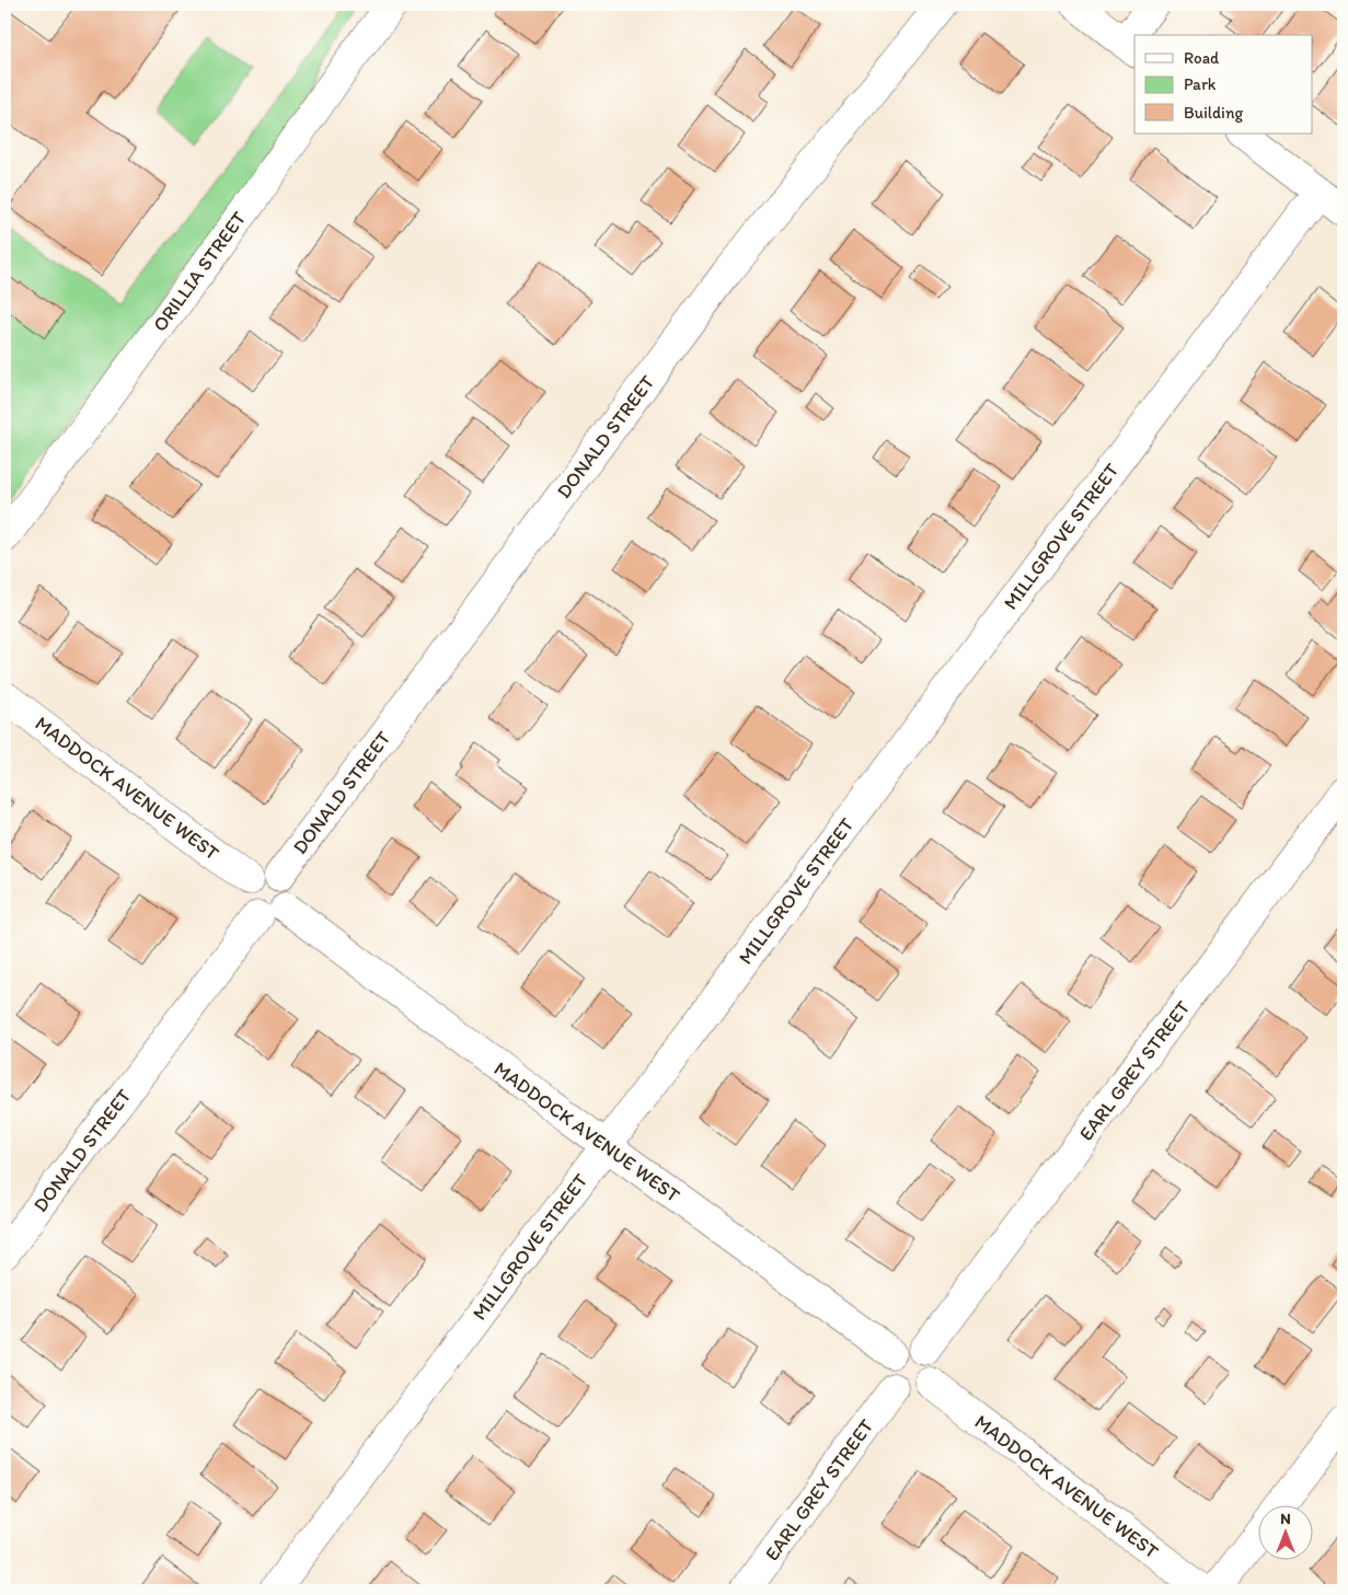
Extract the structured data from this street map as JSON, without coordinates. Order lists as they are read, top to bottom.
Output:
{
  "streets": {
    "street": [
      "ORILLIA STREET",
      "DONALD STREET",
      "MILLGROVE STREET",
      "MADDOCK AVENUE WEST",
      "EARL GREY STREET"
    ]
  },
  "crossings": [
    ["DONALD STREET", "MADDOCK AVENUE WEST"],
    ["MILLGROVE STREET", "MADDOCK AVENUE WEST"],
    ["MADDOCK AVENUE WEST", "EARL GREY STREET"]
  ],
  "legend": ["Road", "Park", "Building"],
  "north": "top"
}
